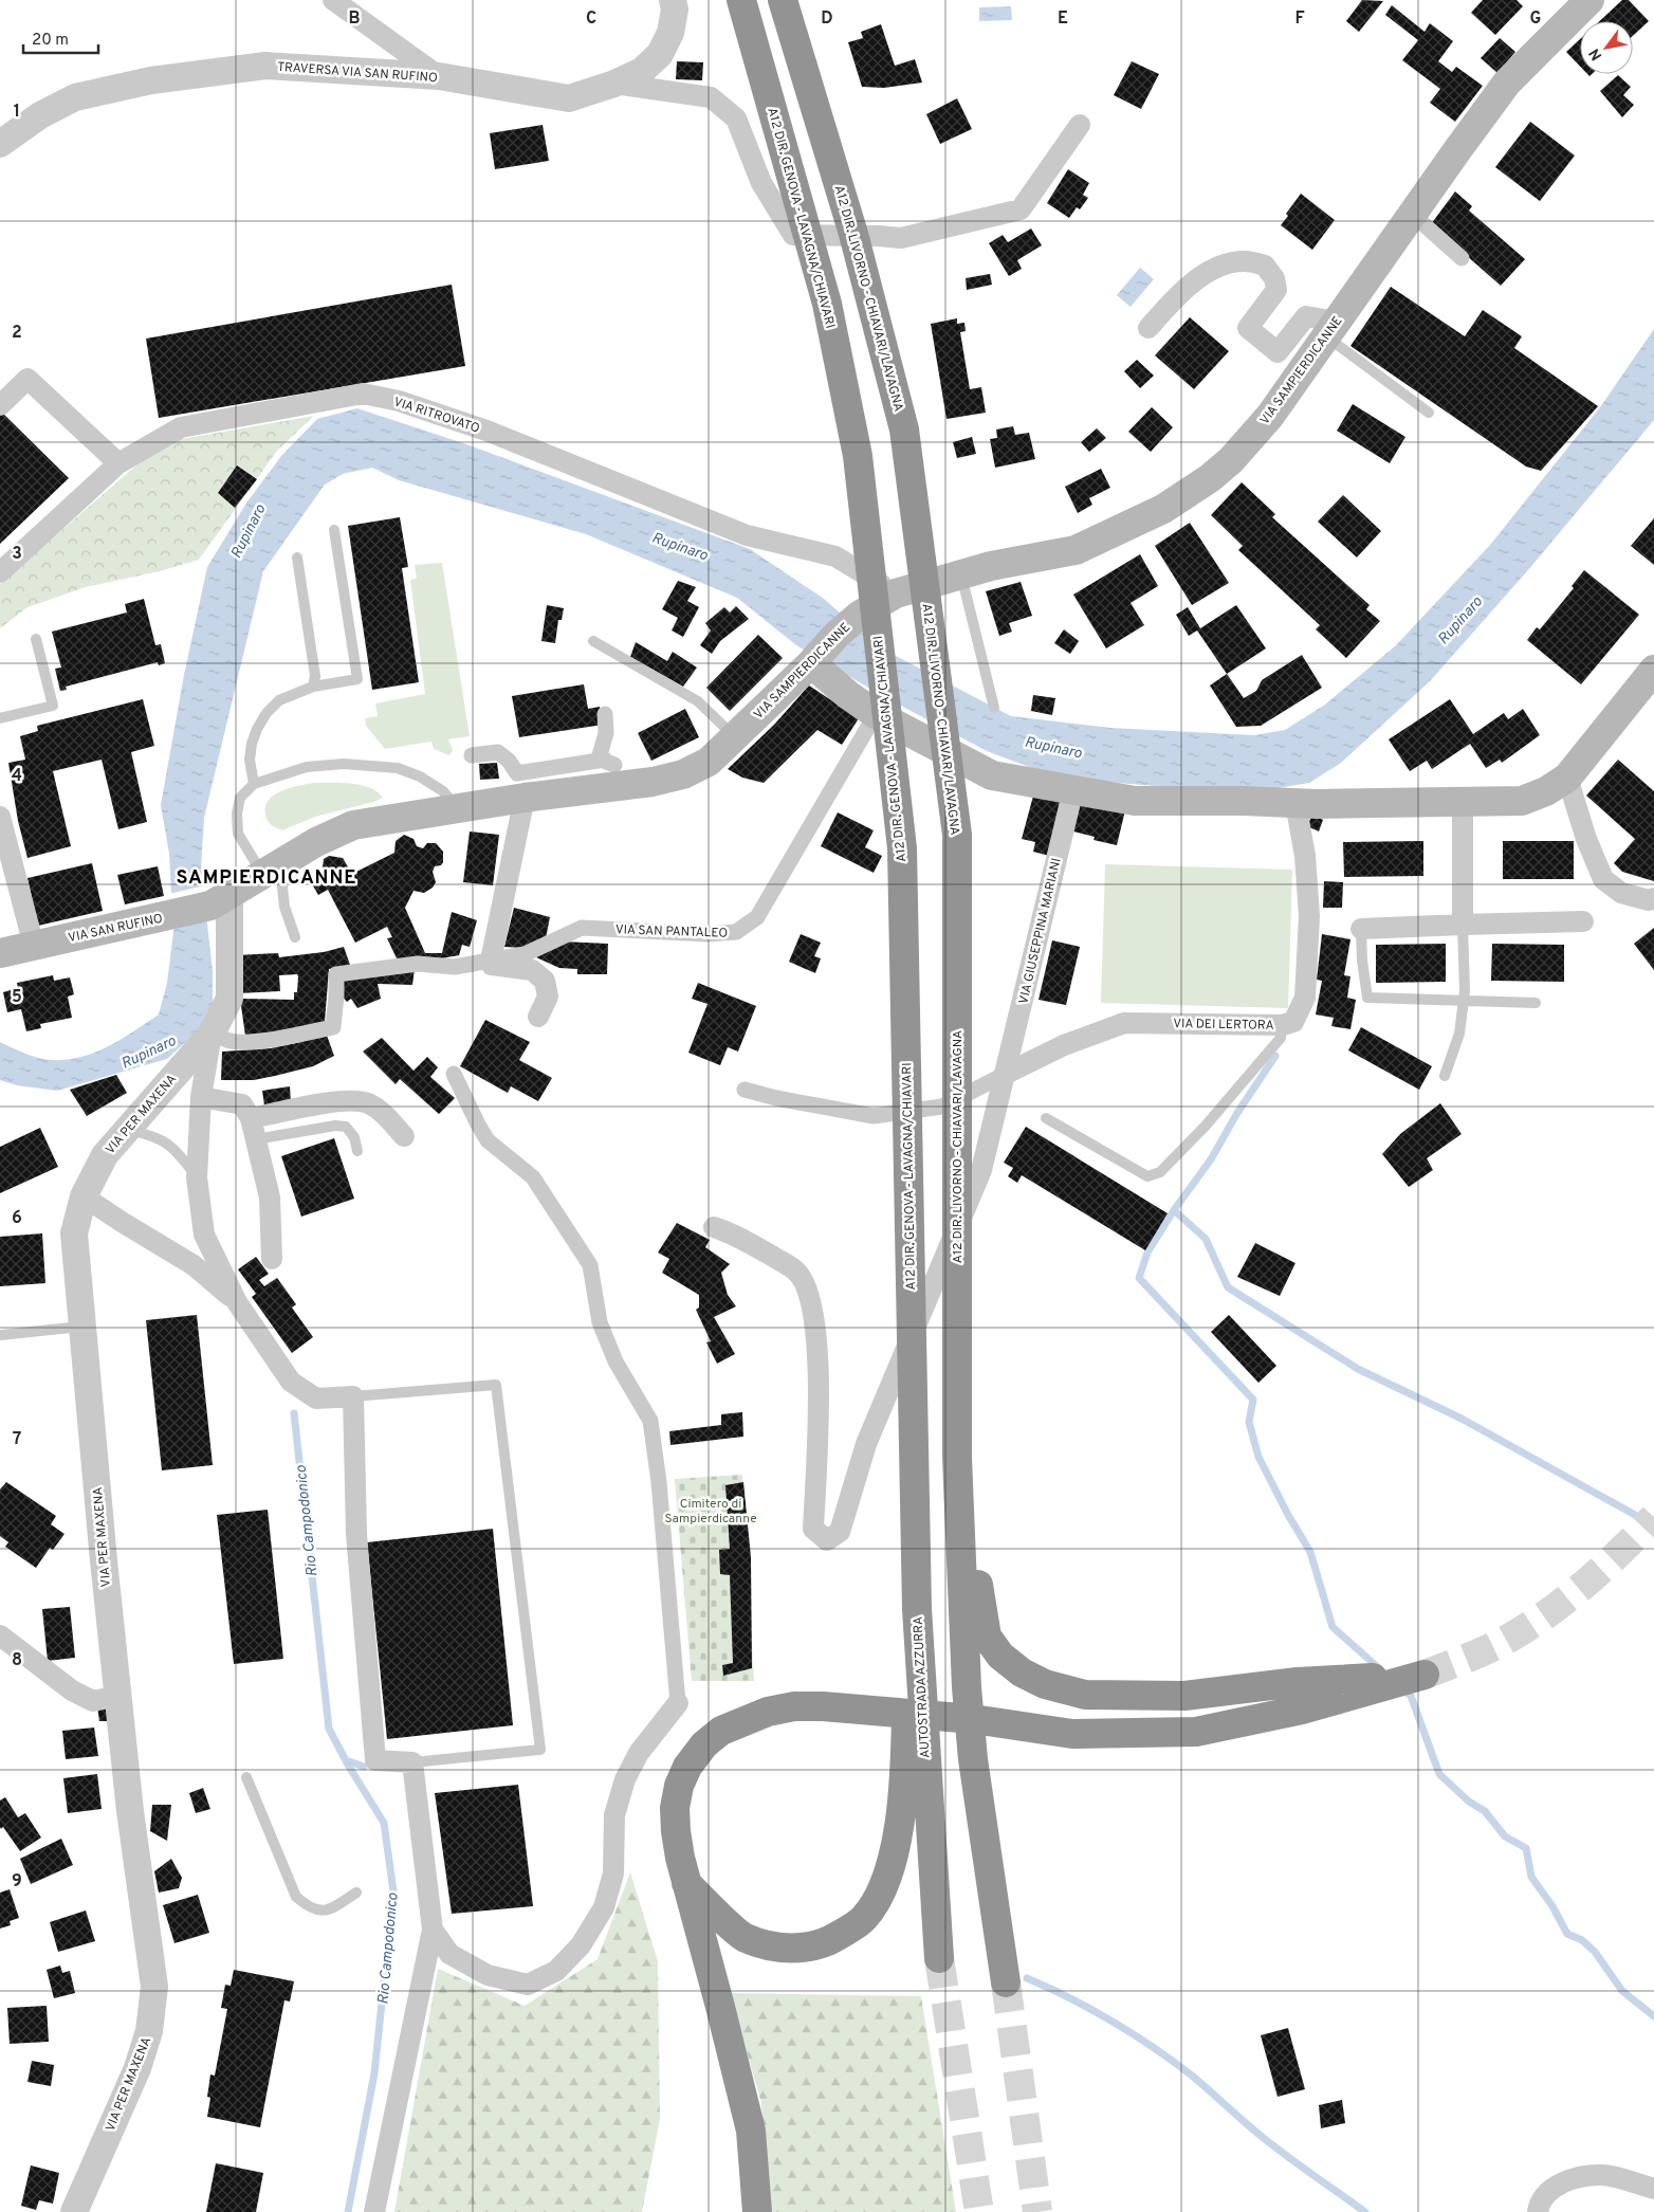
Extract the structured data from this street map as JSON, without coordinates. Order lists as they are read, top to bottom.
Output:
{
  "streets": {
    "highway": ["A12 DIR. GENOVA - LAVAGNA/CHIAVARI", "A12 DIR. LIVORNO - CHIAVARI/LAVAGNA"],
    "main road": ["VIA SAMPIERDICANNE", "VIA SAN RUFINO"],
    "street": [
      "TRAVERSA VIA SAN RUFINO",
      "VIA RITROVATO",
      "VIA SAN PANTALEO",
      "VIA GIUSEPPINA MARIANI",
      "VIA DEI LERTORA",
      "VIA PER MAXENA"
    ]
  },
  "crossings": [
    ["VIA SAMPIERDICANNE", "VIA RITROVATO"],
    ["VIA SAMPIERDICANNE", "VIA SAN RUFINO"],
    ["VIA SAMPIERDICANNE", "VIA PER MAXENA"],
    ["VIA SAN RUFINO", "VIA PER MAXENA"],
    ["VIA SAN PANTALEO", "VIA PER MAXENA"],
    ["VIA GIUSEPPINA MARIANI", "VIA DEI LERTORA"]
  ],
  "districts": ["SAMPIERDICANNE"],
  "water": ["Rupinaro", "Rio Campodonico"],
  "parks": ["Cimitero di Sampierdicanne"],
  "scale_bar": "20 m",
  "north": "bottom left",
  "grid": {
    "columns": [
      "B",
      "C",
      "D",
      "E",
      "F",
      "G"
    ],
    "rows": [
      "1",
      "2",
      "3",
      "4",
      "5",
      "6",
      "7",
      "8",
      "9"
    ]
  }
}
